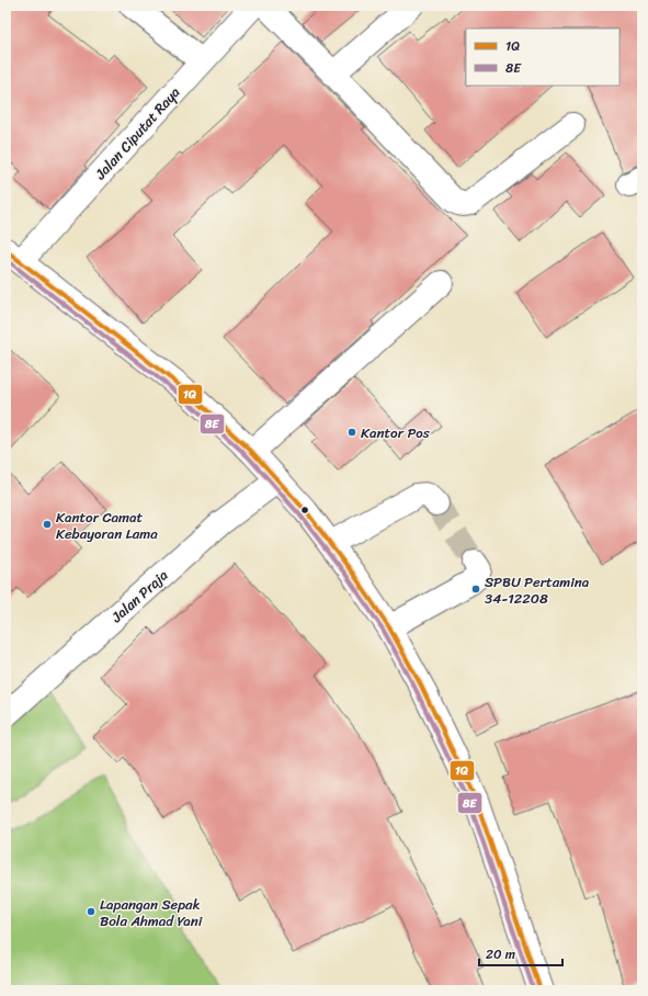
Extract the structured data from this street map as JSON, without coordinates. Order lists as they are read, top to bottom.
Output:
{
  "streets": {
    "street": ["Jalan Ciputat Raya", "Jalan Praja"]
  },
  "crossings": [
    ["Jalan Ciputat Raya", "Jalan Praja"]
  ],
  "places": [
    "Kantor Pos",
    "Kantor Camat Kebayoran Lama",
    "SPBU Pertamina 34-12208",
    "Lapangan Sepak Bola Ahmad Yani"
  ],
  "lines": ["transit line 1Q", "transit line 8E"],
  "legend": ["1Q", "8E"],
  "scale_bar": "20 m"
}
